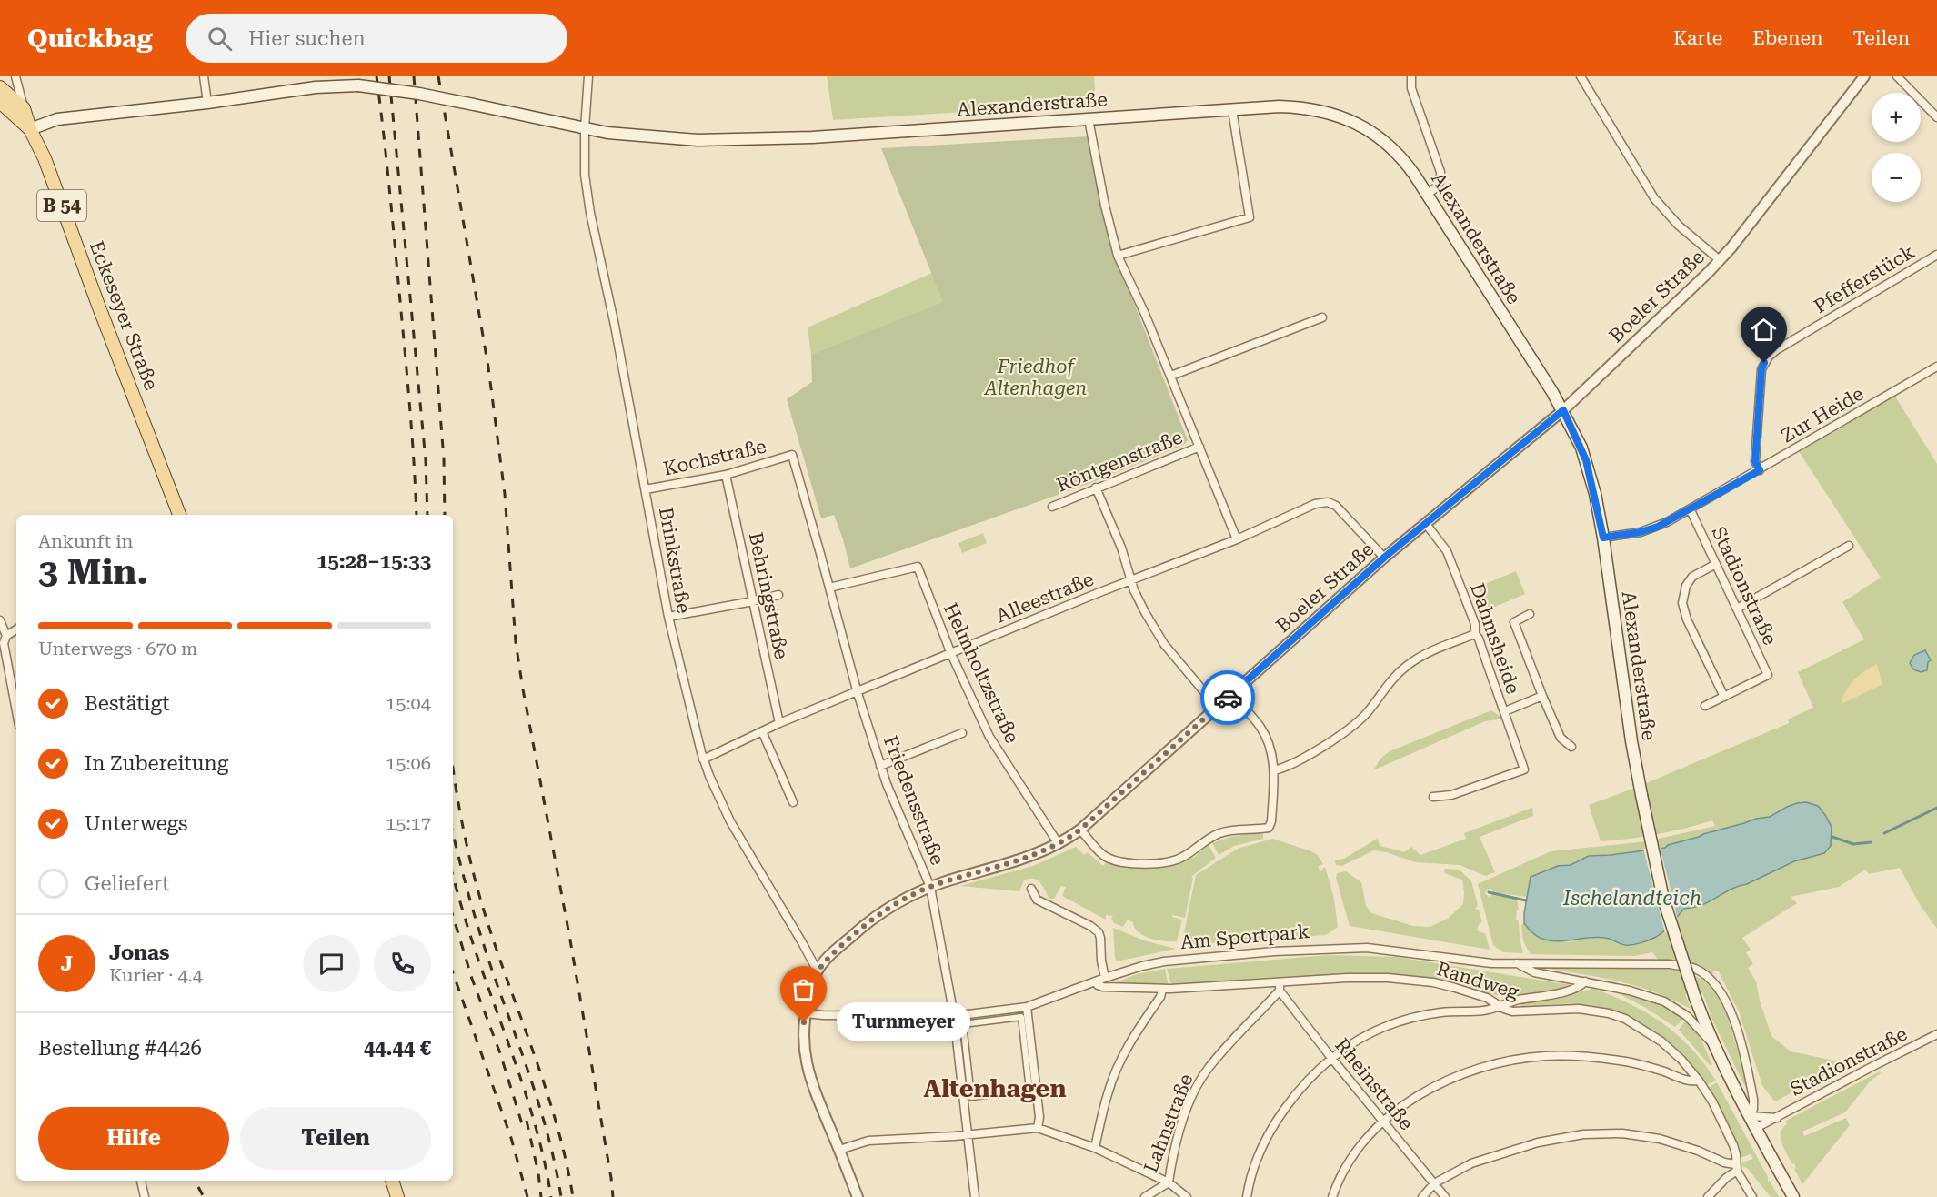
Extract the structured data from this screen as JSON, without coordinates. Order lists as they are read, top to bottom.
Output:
{
  "streets": {
    "main road": ["Alexanderstraße", "B 54", "Eckeseyer Straße"],
    "street": [
      "Pfefferstück",
      "Boeler Straße",
      "Zur Heide",
      "Kochstraße",
      "Röntgenstraße",
      "Brinkstraße",
      "Stadionstraße",
      "Behringstraße",
      "Alleestraße",
      "Dahmsheide",
      "Helmholtzstraße",
      "Friedensstraße",
      "Am Sportpark",
      "Randweg",
      "Rheinstraße",
      "Lahnstraße"
    ]
  },
  "crossings": [
    ["Alexanderstraße", "B 54"],
    ["Alexanderstraße", "Boeler Straße"],
    ["Alexanderstraße", "Eckeseyer Straße"],
    ["Alexanderstraße", "Zur Heide"],
    ["Alexanderstraße", "Brinkstraße"],
    ["Alexanderstraße", "Stadionstraße"],
    ["Alexanderstraße", "Am Sportpark"],
    ["B 54", "Eckeseyer Straße"],
    ["Pfefferstück", "Zur Heide"],
    ["Boeler Straße", "Brinkstraße"],
    ["Boeler Straße", "Alleestraße"],
    ["Boeler Straße", "Dahmsheide"],
    ["Boeler Straße", "Helmholtzstraße"],
    ["Boeler Straße", "Friedensstraße"],
    ["Zur Heide", "Stadionstraße"],
    ["Kochstraße", "Brinkstraße"],
    ["Kochstraße", "Behringstraße"],
    ["Kochstraße", "Friedensstraße"],
    ["Brinkstraße", "Alleestraße"],
    ["Stadionstraße", "Am Sportpark"],
    ["Behringstraße", "Alleestraße"],
    ["Alleestraße", "Helmholtzstraße"],
    ["Alleestraße", "Friedensstraße"],
    ["Helmholtzstraße", "Friedensstraße"],
    ["Friedensstraße", "Am Sportpark"],
    ["Am Sportpark", "Randweg"],
    ["Randweg", "Rheinstraße"],
    ["Randweg", "Lahnstraße"],
    ["Rheinstraße", "Lahnstraße"]
  ],
  "districts": ["Altenhagen"],
  "water": ["Ischelandteich"],
  "parks": ["Friedhof Altenhagen"],
  "places": ["Turnmeyer"],
  "page": {
    "header": "Quickbag",
    "search": "Hier suchen",
    "nav": ["Karte", "Ebenen", "Teilen"],
    "map_buttons": ["+", "−"],
    "heading": ["3 Min.", "Ankunft in", "15:28–15:33"],
    "panel": [
      "Jonas",
      "Kurier · 4.4",
      "Bestellung #4426",
      "44.44 €"
    ],
    "bar": "Unterwegs · 670 m",
    "list": [
      ["Bestätigt", "15:04"],
      ["In Zubereitung", "15:06"],
      ["Unterwegs", "15:17"],
      "Geliefert"
    ],
    "round": "J",
    "bubble": "Turnmeyer",
    "buttons": ["Hilfe", "Teilen"]
  }
}
